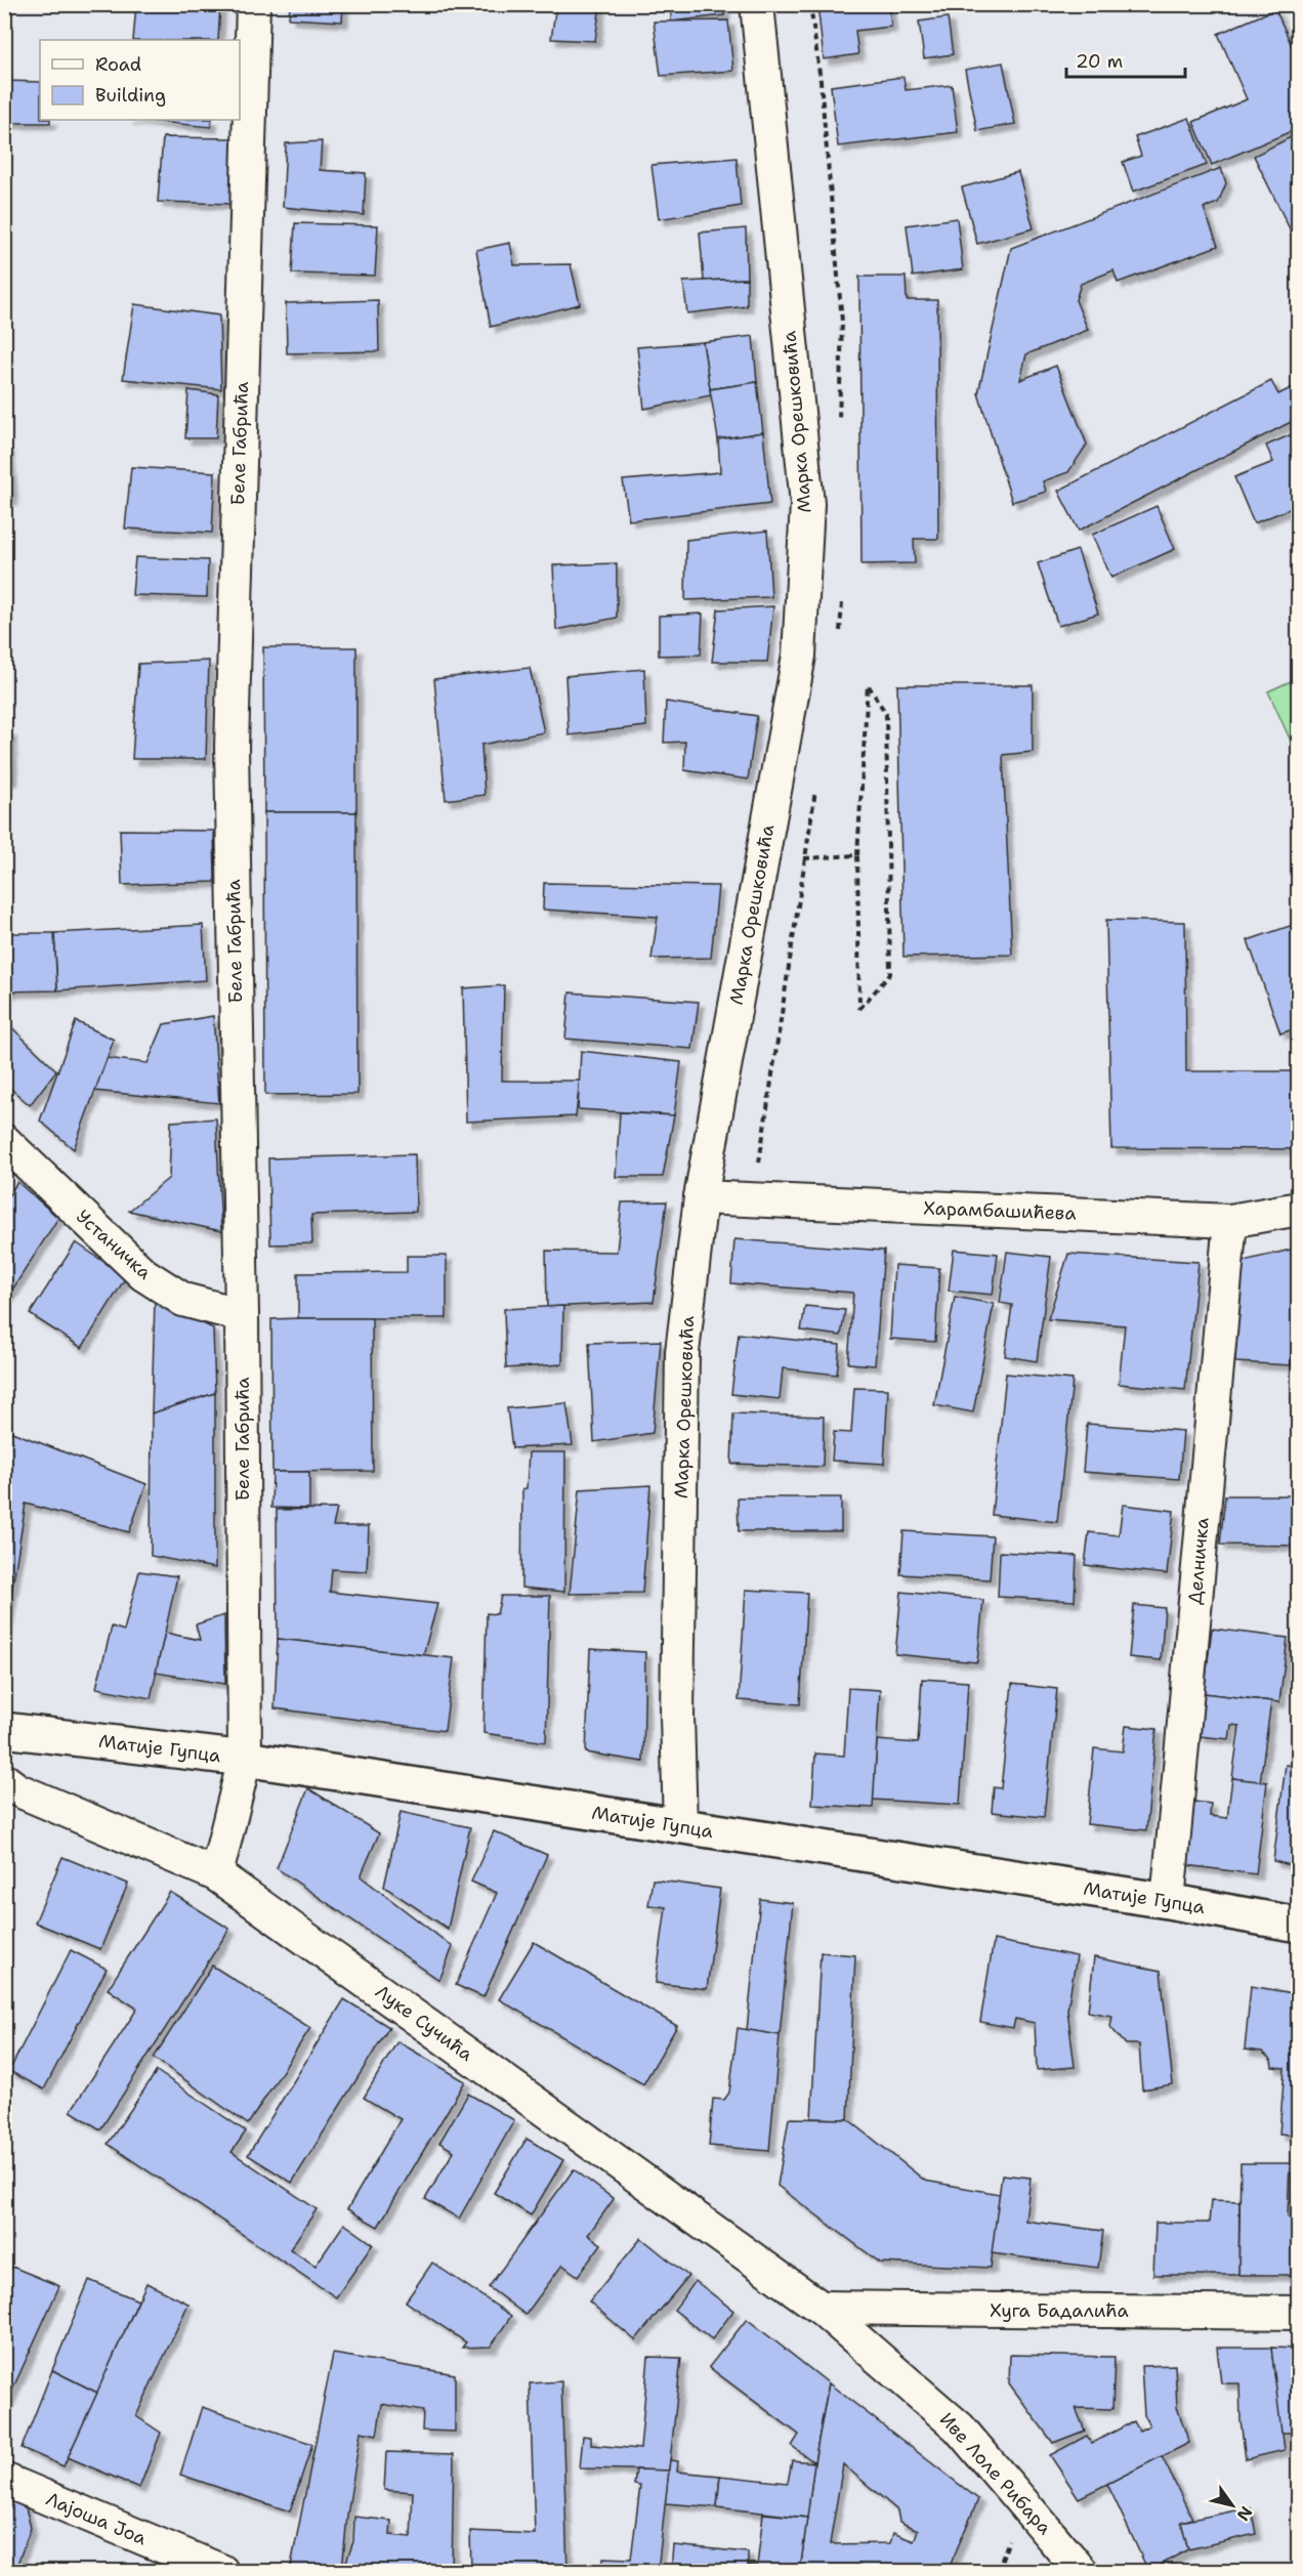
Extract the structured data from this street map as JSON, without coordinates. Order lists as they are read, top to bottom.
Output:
{
  "streets": {
    "street": [
      "Марка Орешковића",
      "Беле Габрића",
      "Харамбашићева",
      "Устаничка",
      "Делничка",
      "Матије Гупца",
      "Луке Сучића",
      "Хуга Бадалића",
      "Иве Лоле Рибара",
      "Лајоша Јоа"
    ]
  },
  "crossings": [
    ["Марка Орешковића", "Харамбашићева"],
    ["Марка Орешковића", "Матије Гупца"],
    ["Беле Габрића", "Устаничка"],
    ["Беле Габрића", "Матије Гупца"],
    ["Беле Габрића", "Луке Сучића"],
    ["Харамбашићева", "Делничка"],
    ["Делничка", "Матије Гупца"],
    ["Луке Сучића", "Хуга Бадалића"],
    ["Луке Сучића", "Иве Лоле Рибара"],
    ["Хуга Бадалића", "Иве Лоле Рибара"]
  ],
  "legend": ["Road", "Building"],
  "scale_bar": "20 m",
  "north": "bottom right"
}
